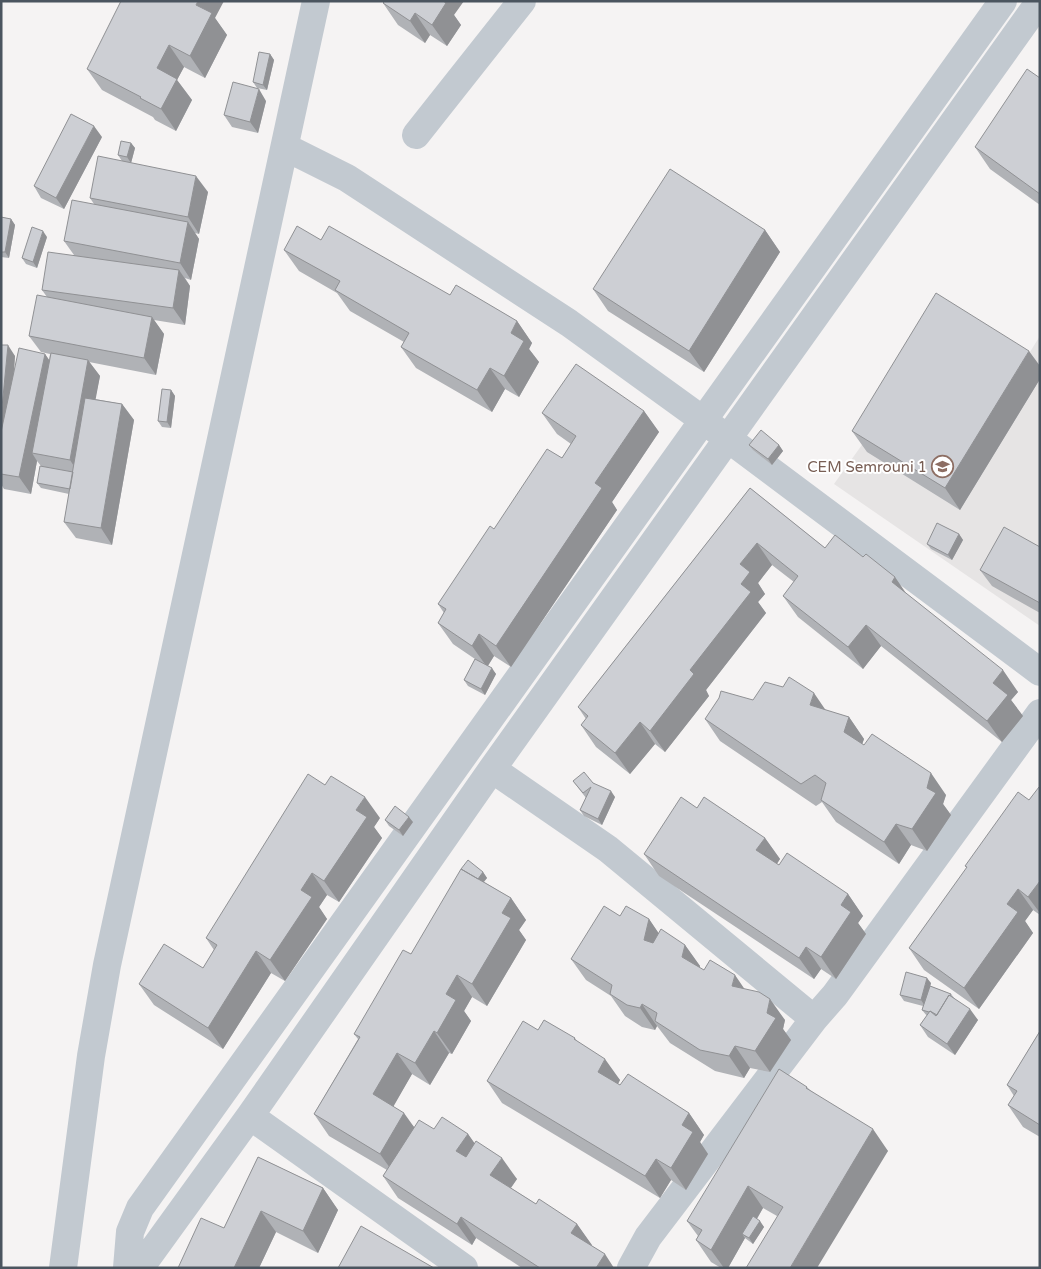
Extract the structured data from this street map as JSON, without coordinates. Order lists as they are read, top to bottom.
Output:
{
  "places": {
    "school or university": ["CEM Semrouni 1"]
  }
}
